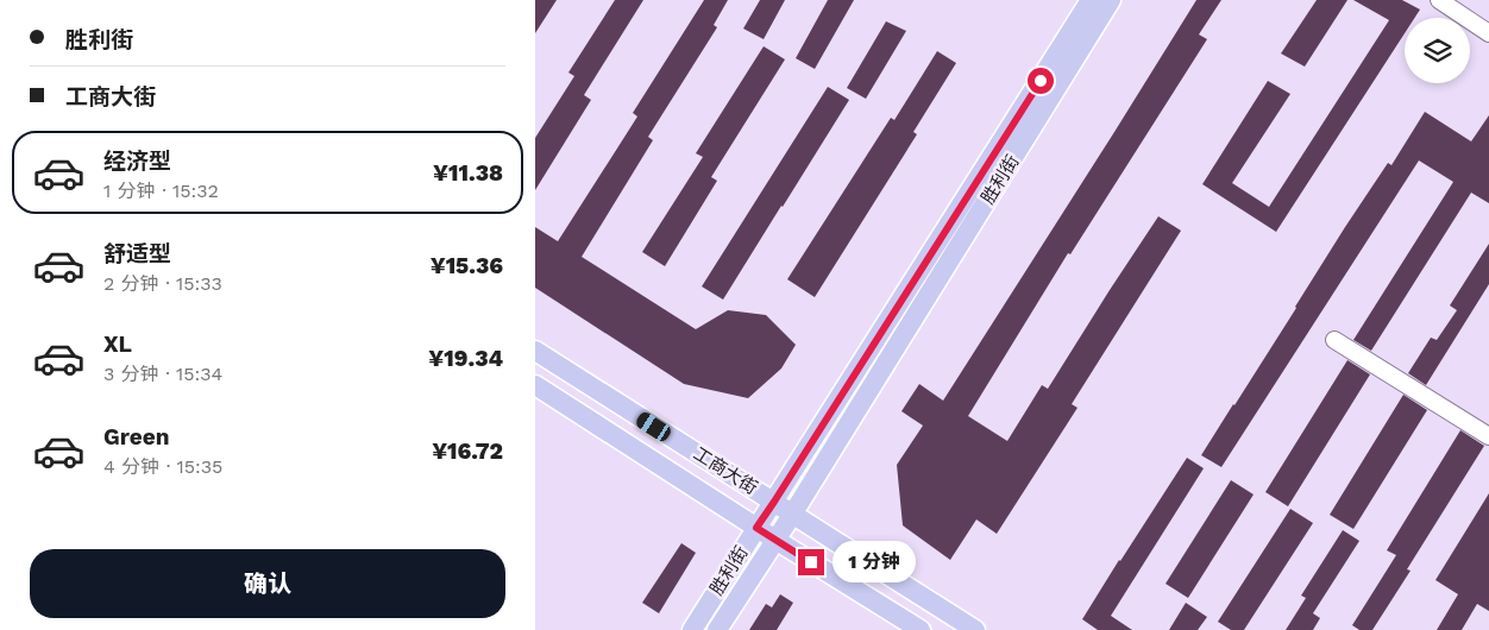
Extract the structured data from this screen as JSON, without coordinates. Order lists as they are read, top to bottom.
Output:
{
  "streets": {
    "main road": ["胜利街", "工商大街"]
  },
  "crossings": [
    ["胜利街", "工商大街"]
  ],
  "page": {
    "banner": ["胜利街", "工商大街"],
    "list": [
      {
        "name": "经济型",
        "note": "1 分钟 · 15:32",
        "value": "¥11.38"
      },
      {
        "name": "舒适型",
        "note": "2 分钟 · 15:33",
        "value": "¥15.36"
      },
      {
        "name": "XL",
        "note": "3 分钟 · 15:34",
        "value": "¥19.34"
      },
      {
        "name": "Green",
        "note": "4 分钟 · 15:35",
        "value": "¥16.72"
      }
    ],
    "buttons": "确认",
    "bubble": "1 分钟"
  }
}
